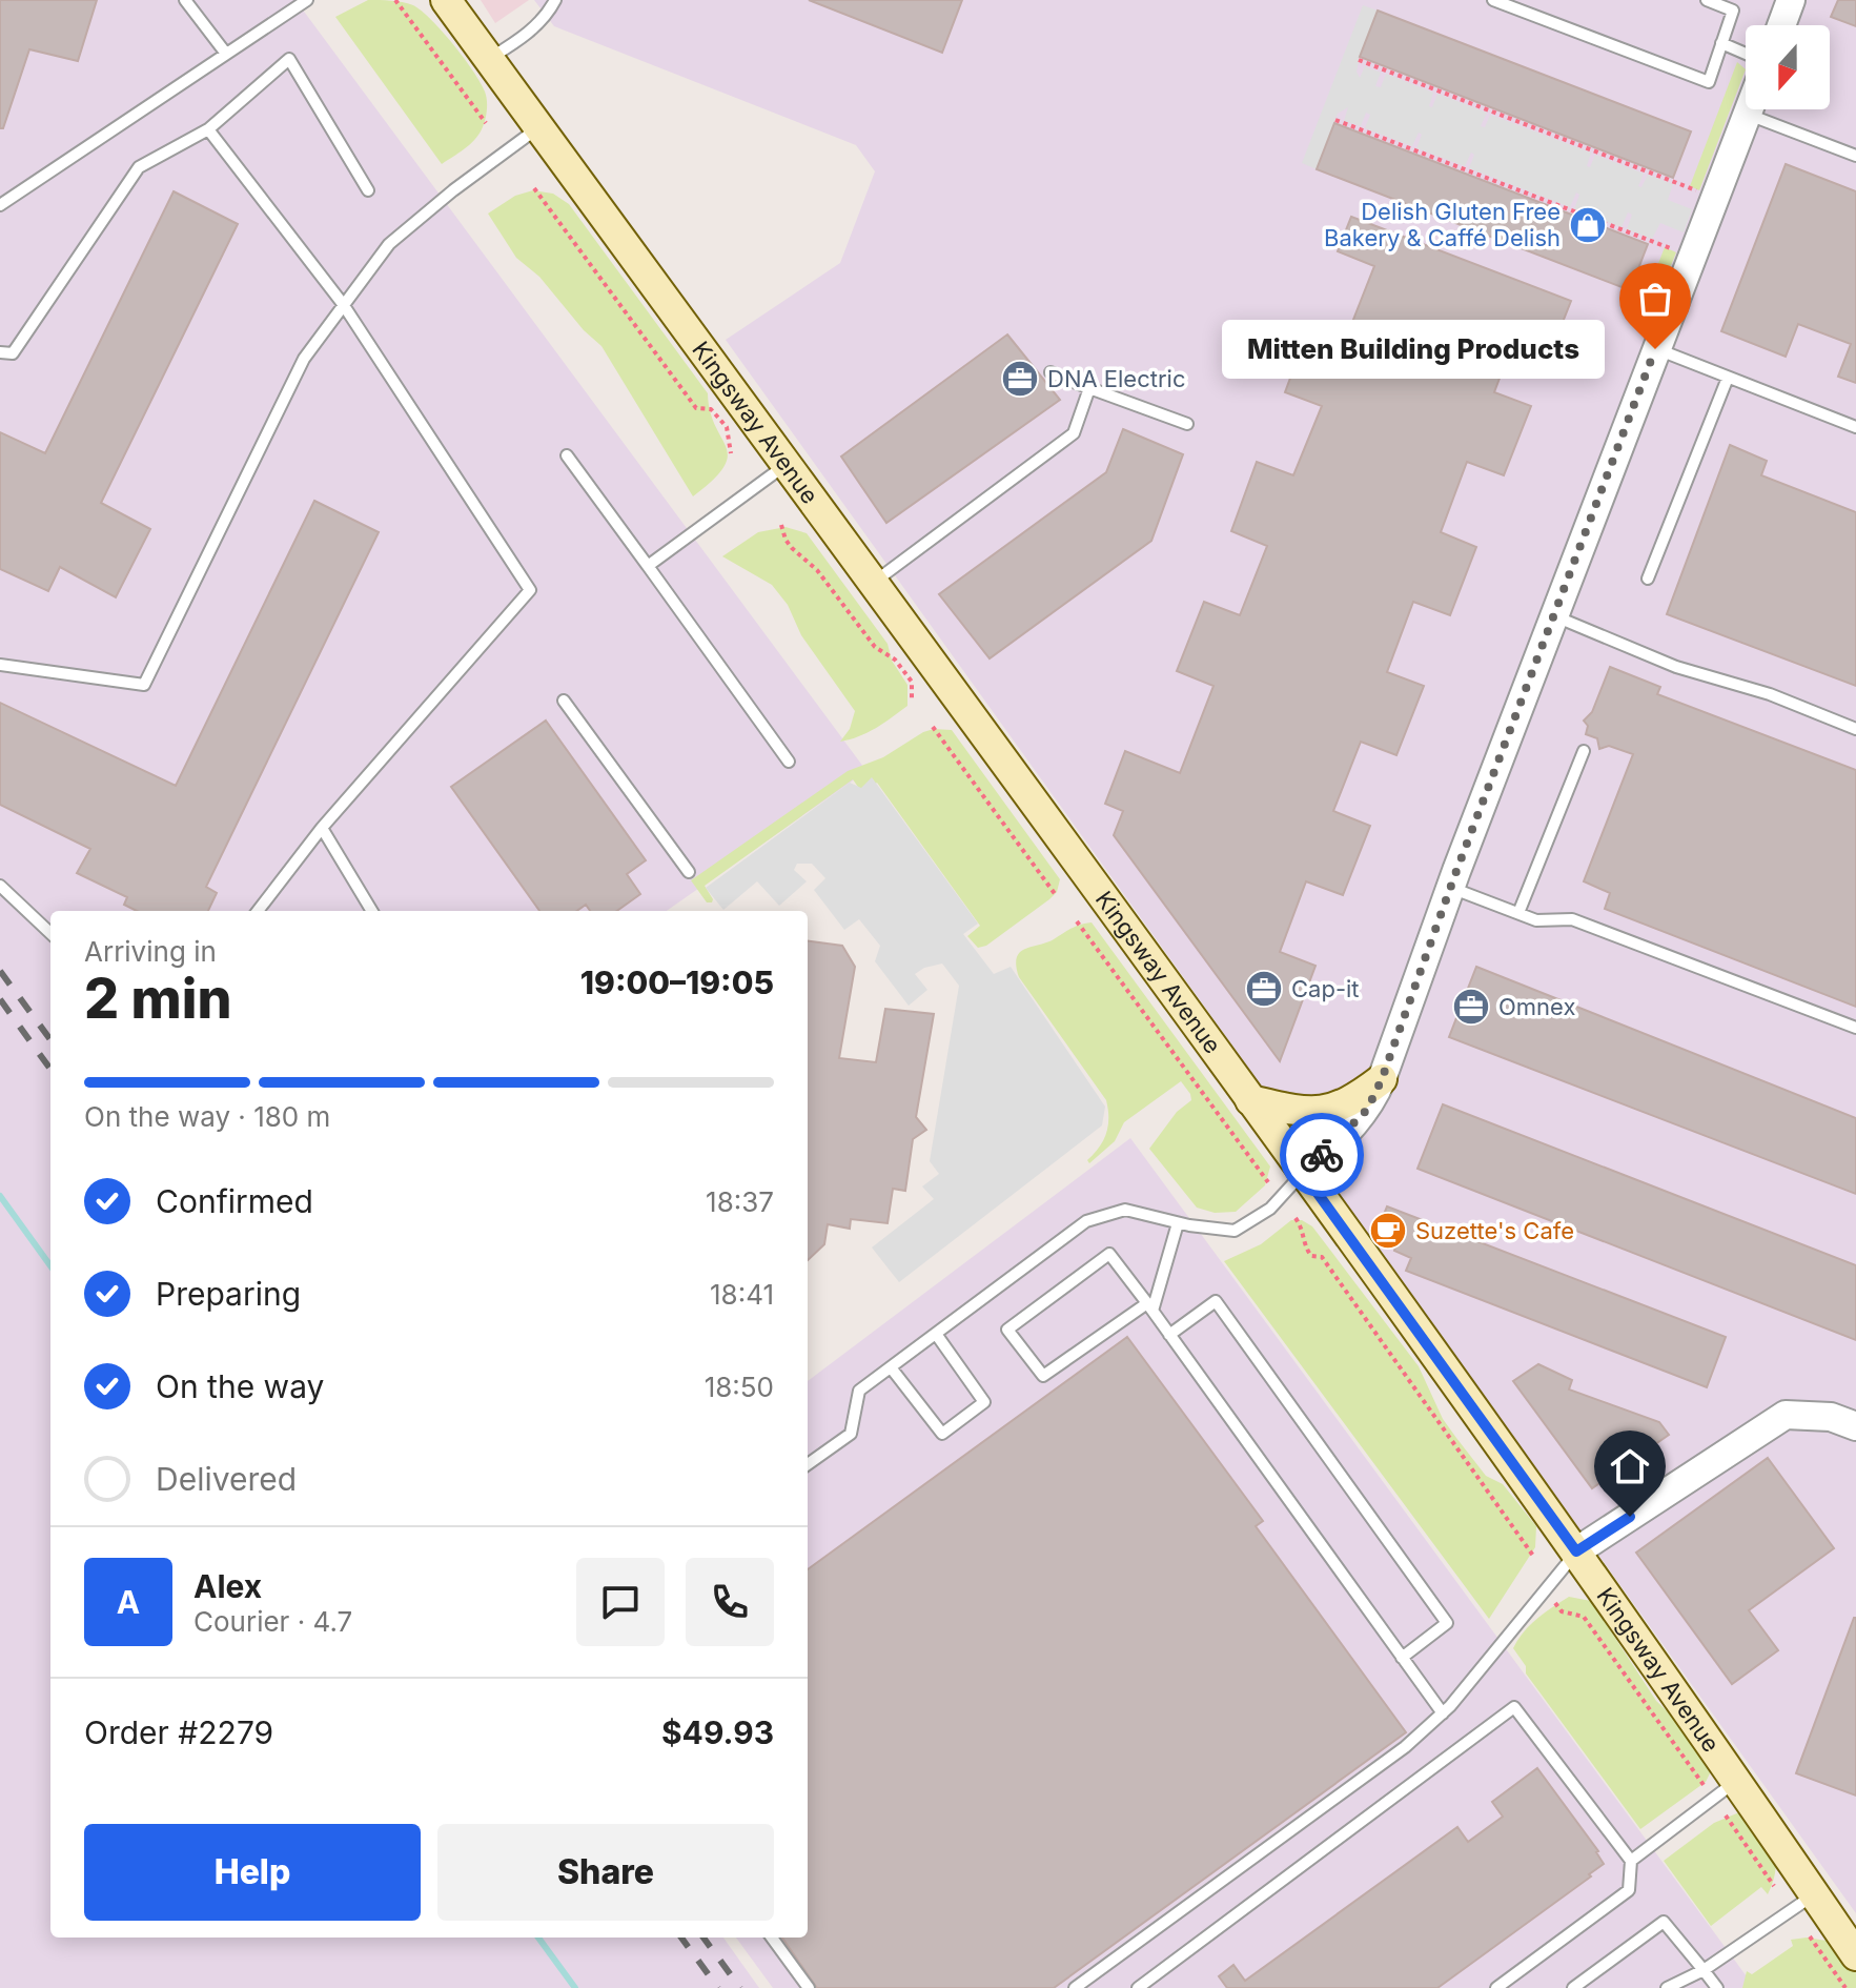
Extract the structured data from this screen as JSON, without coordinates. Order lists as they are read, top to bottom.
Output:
{
  "streets": {
    "main road": ["Kingsway Avenue"]
  },
  "places": {
    "shop": ["Delish Gluten Free Bakery & Caffé Delish"],
    "other": ["Mitten Building Products"],
    "office": ["DNA Electric", "Cap-it", "Omnex"],
    "cafe": ["Suzette's Cafe"]
  },
  "north": "bottom",
  "page": {
    "bubble": "Mitten Building Products",
    "heading": ["2 min", "Arriving in", "19:00–19:05"],
    "panel": [
      "Alex",
      "Courier · 4.7",
      "Order #2279",
      "$49.93"
    ],
    "bar": "On the way · 180 m",
    "list": [
      ["Confirmed", "18:37"],
      ["Preparing", "18:41"],
      ["On the way", "18:50"],
      "Delivered"
    ],
    "round": "A",
    "buttons": ["Help", "Share"]
  }
}
